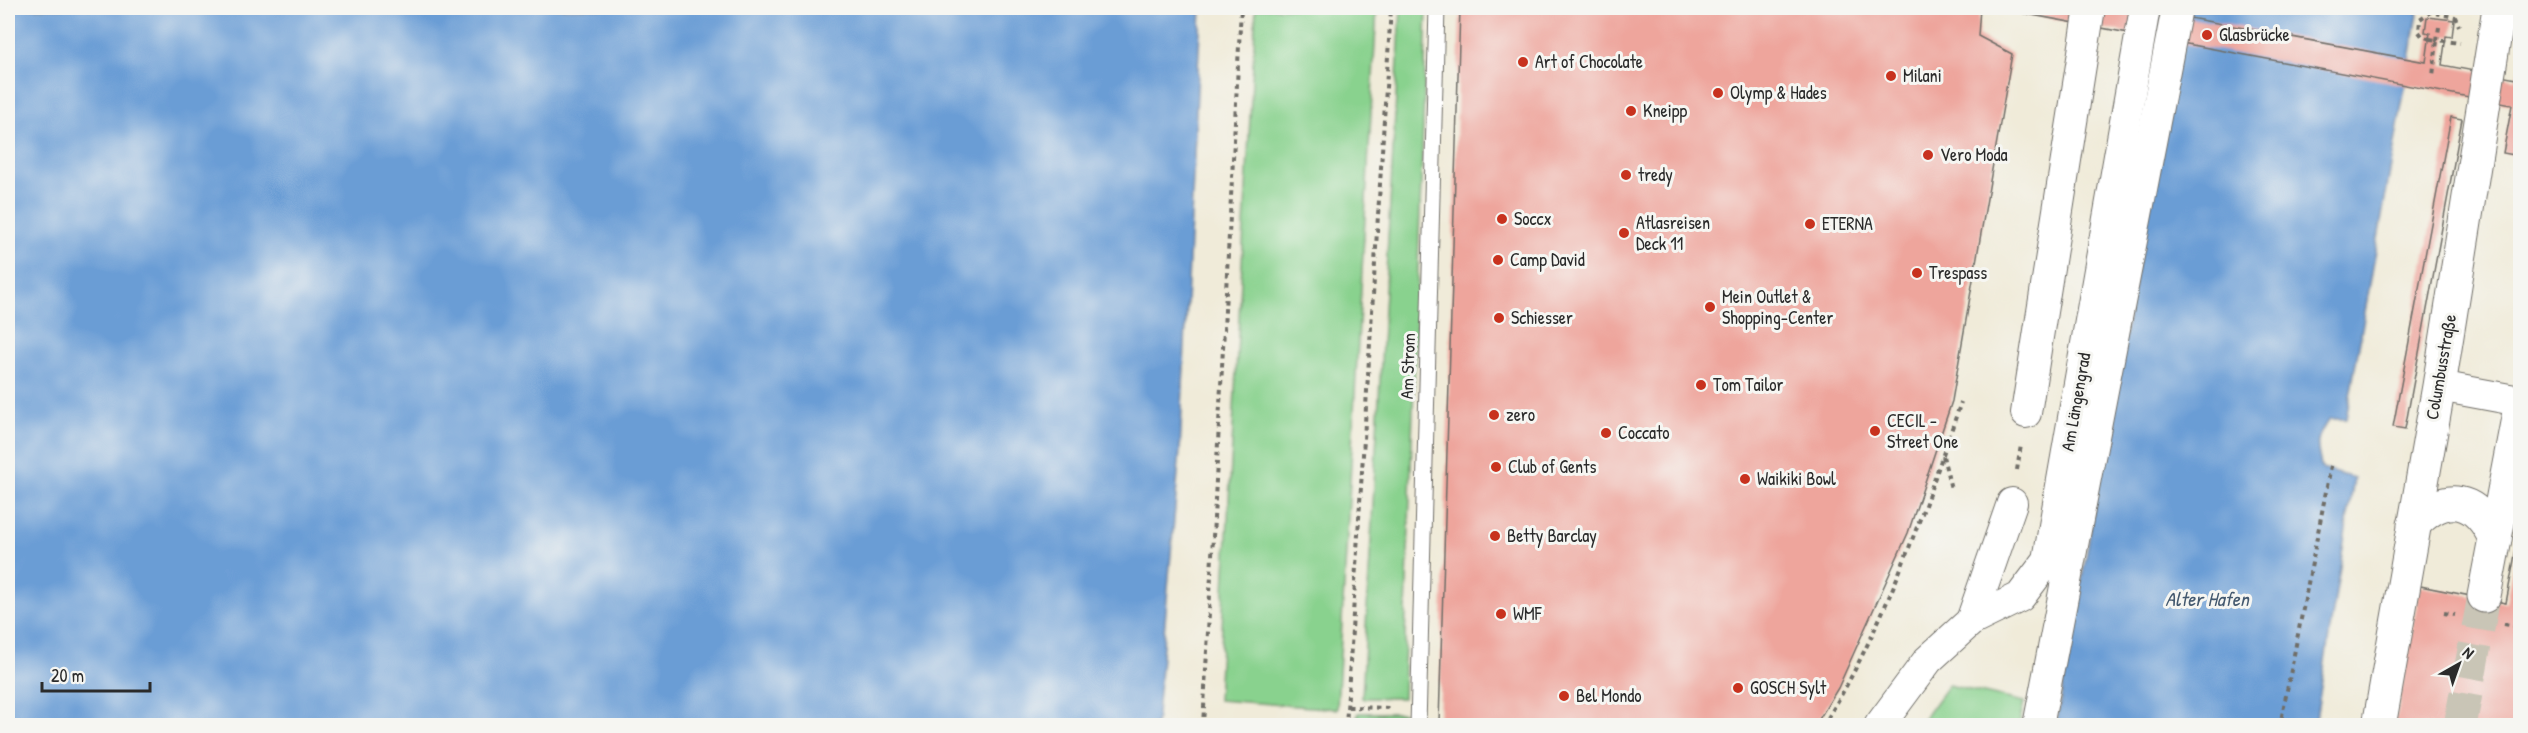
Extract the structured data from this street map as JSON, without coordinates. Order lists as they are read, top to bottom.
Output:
{
  "streets": {
    "main road": ["Columbusstraße"],
    "street": ["Am Längengrad"],
    "lane": ["Am Strom"]
  },
  "water": ["Alter Hafen"],
  "places": [
    "Glasbrücke",
    "Art of Chocolate",
    "Milani",
    "Olymp & Hades",
    "Kneipp",
    "Vero Moda",
    "tredy",
    "Soccx",
    "ETERNA",
    "Atlasreisen Deck 11",
    "Camp David",
    "Trespass",
    "Mein Outlet & Shopping-Center",
    "Schiesser",
    "Tom Tailor",
    "zero",
    "CECIL - Street One",
    "Coccato",
    "Club of Gents",
    "Waikiki Bowl",
    "Betty Barclay",
    "WMF",
    "GOSCH Sylt",
    "Bel Mondo"
  ],
  "scale_bar": "20 m",
  "north": "top right"
}
